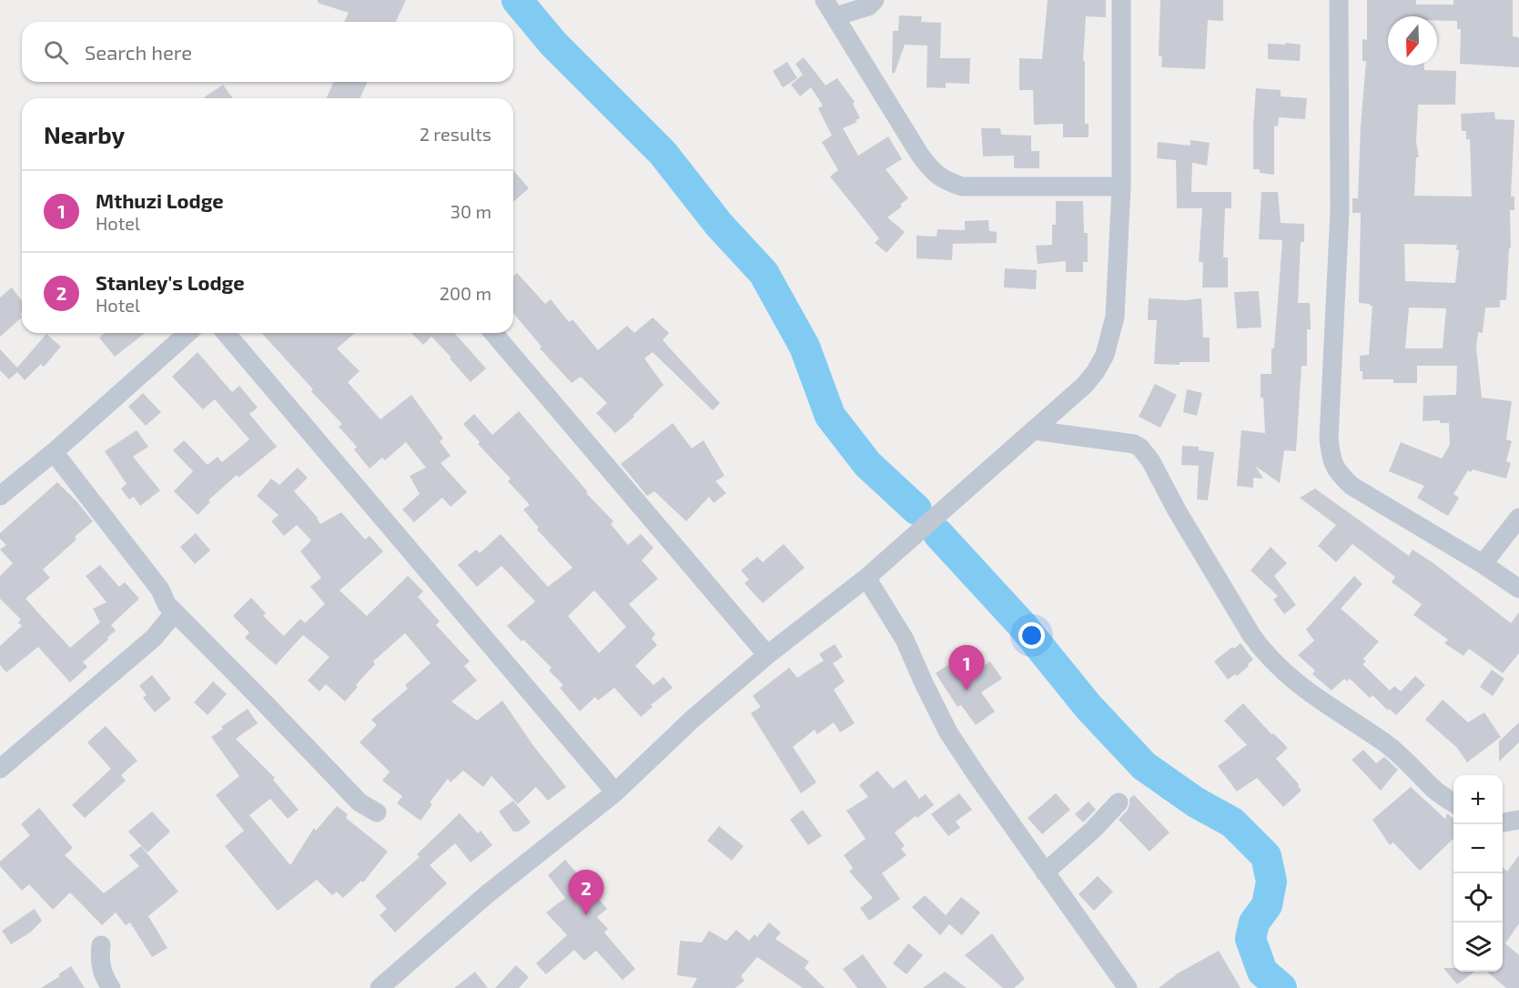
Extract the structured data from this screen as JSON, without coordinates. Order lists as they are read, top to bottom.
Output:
{
  "north": "bottom",
  "page": {
    "search": "Search here",
    "heading": ["Nearby", "2 results"],
    "list": [
      {
        "mark": "1",
        "name": "Mthuzi Lodge",
        "note": "Hotel",
        "value": "30 m"
      },
      {
        "mark": "2",
        "name": "Stanley's Lodge",
        "note": "Hotel",
        "value": "200 m"
      }
    ],
    "pins": ["1", "2"],
    "map_buttons": ["+", "−"]
  }
}
